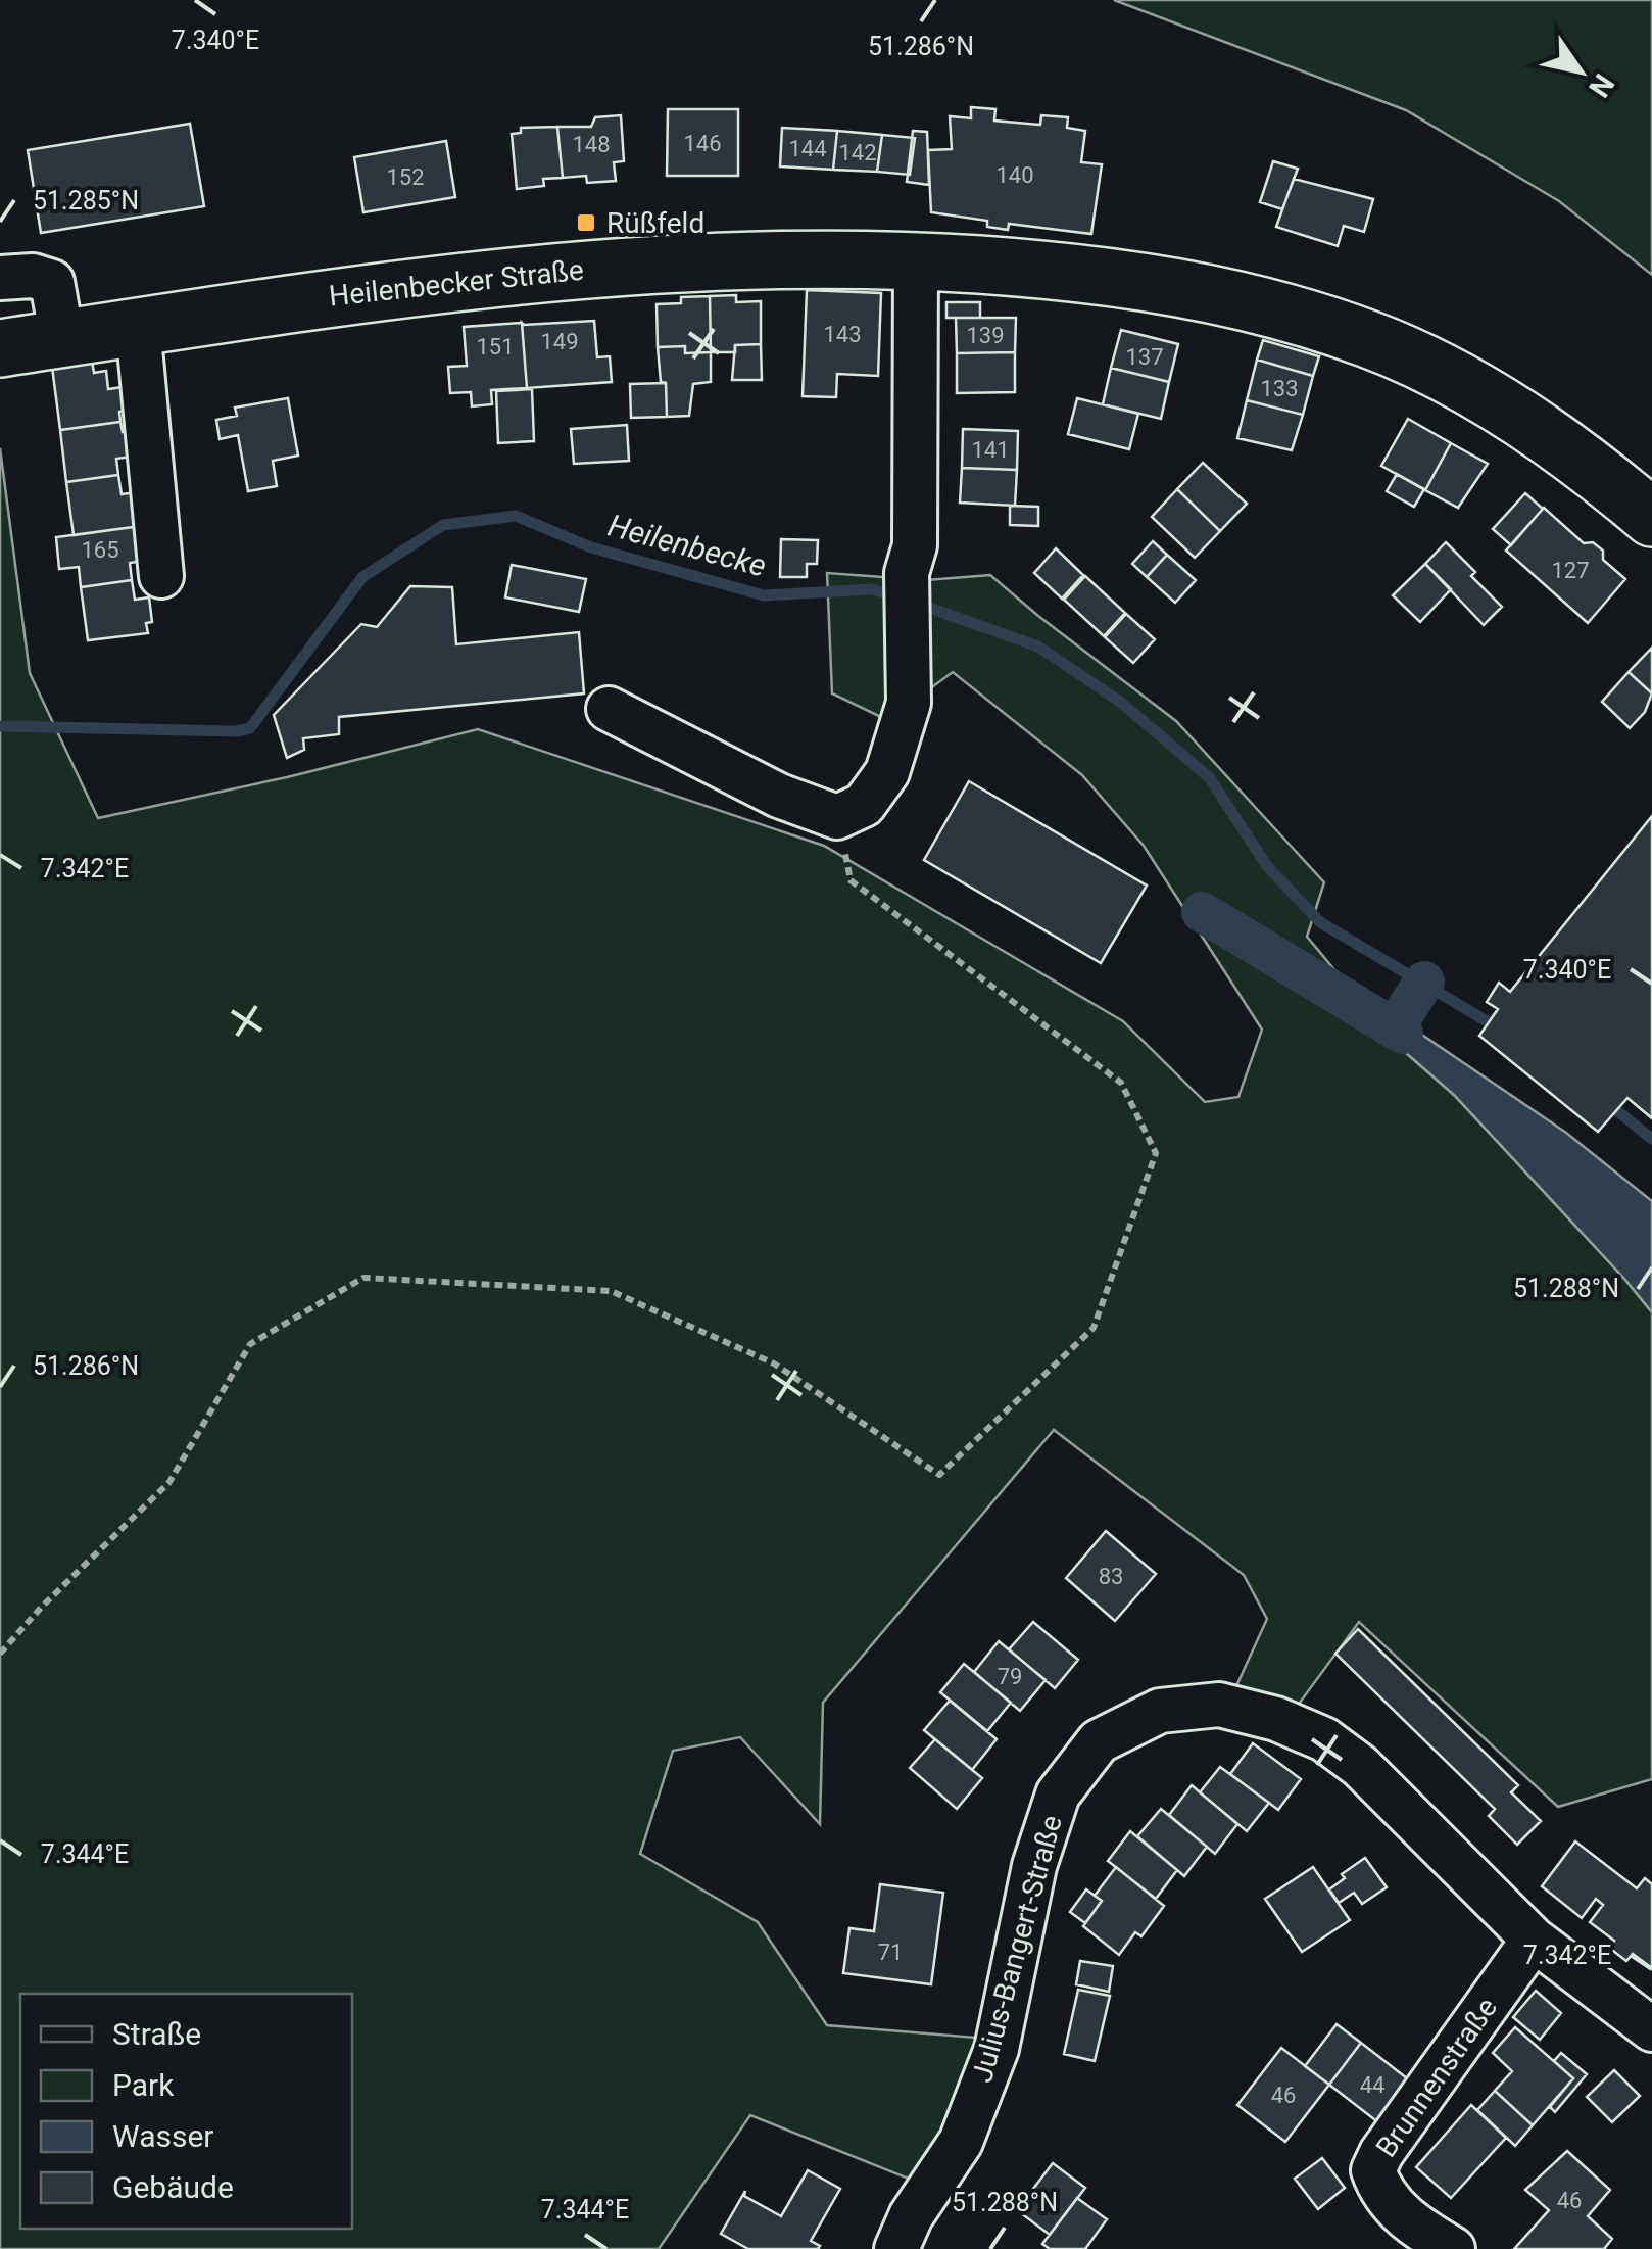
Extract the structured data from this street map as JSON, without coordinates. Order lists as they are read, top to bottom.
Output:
{
  "streets": {
    "main road": ["Heilenbecker Straße"],
    "street": ["Julius-Bangert-Straße", "Brunnenstraße"]
  },
  "crossings": [
    ["Julius-Bangert-Straße", "Brunnenstraße"]
  ],
  "water": ["Heilenbecke"],
  "places": {
    "transit": ["Rüßfeld"]
  },
  "house_numbers": [
    "146",
    "148",
    "144",
    "142",
    "140",
    "152",
    "143",
    "139",
    "149",
    "151",
    "137",
    "133",
    "141",
    "165",
    "127",
    "83",
    "79",
    "71",
    "44",
    "46",
    "46"
  ],
  "legend": [
    "Straße",
    "Park",
    "Wasser",
    "Gebäude"
  ],
  "north": "bottom right",
  "coordinates": [
    "7.340°E",
    "51.286°N",
    "51.285°N",
    "7.342°E",
    "51.288°N",
    "7.344°E"
  ]
}
